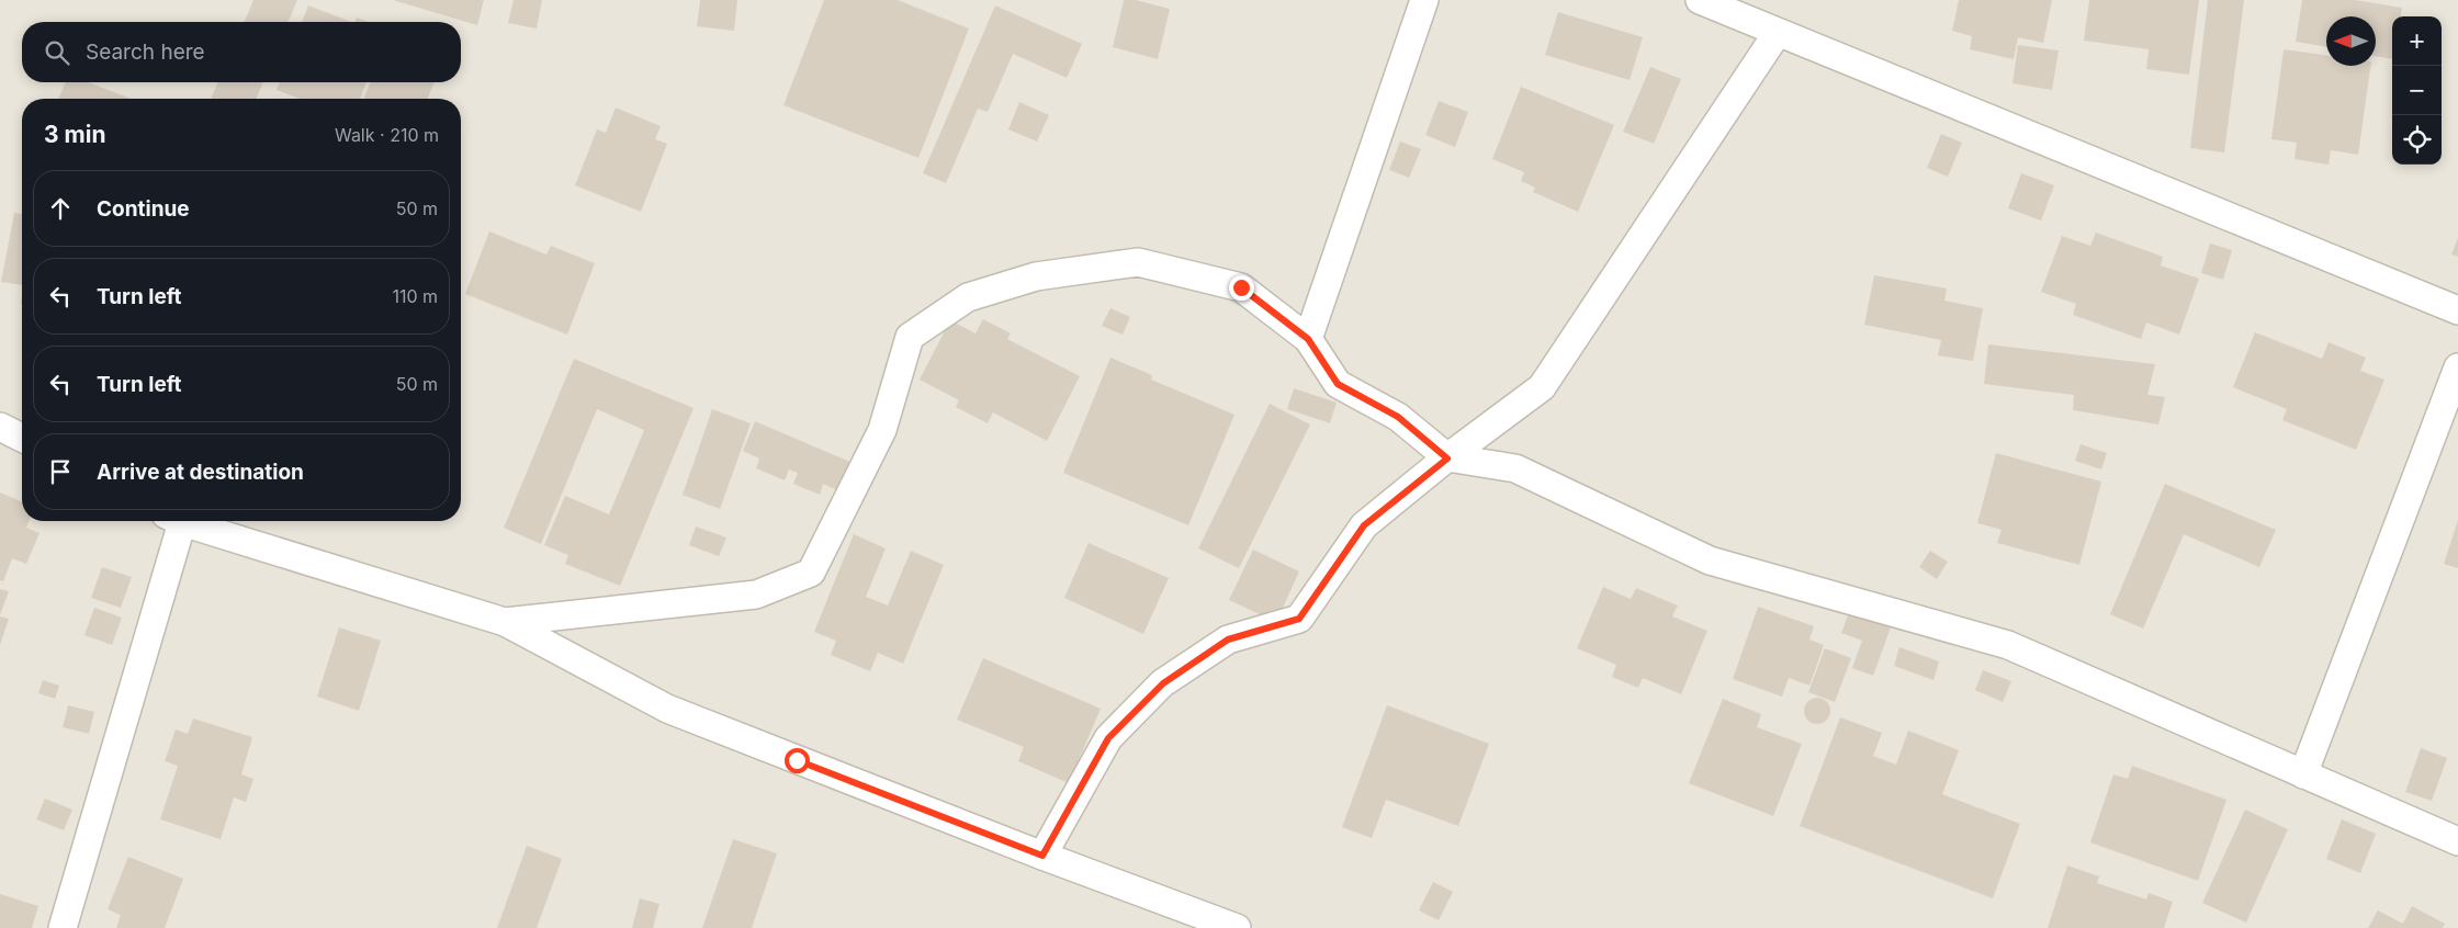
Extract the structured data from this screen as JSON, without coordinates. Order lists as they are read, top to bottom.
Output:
{
  "north": "left",
  "page": {
    "map_buttons": ["+", "−"],
    "search": "Search here",
    "heading": ["3 min", "Walk · 210 m"],
    "list": [
      ["Continue", "50 m"],
      ["Turn left", "110 m"],
      ["Turn left", "50 m"],
      "Arrive at destination"
    ]
  }
}
